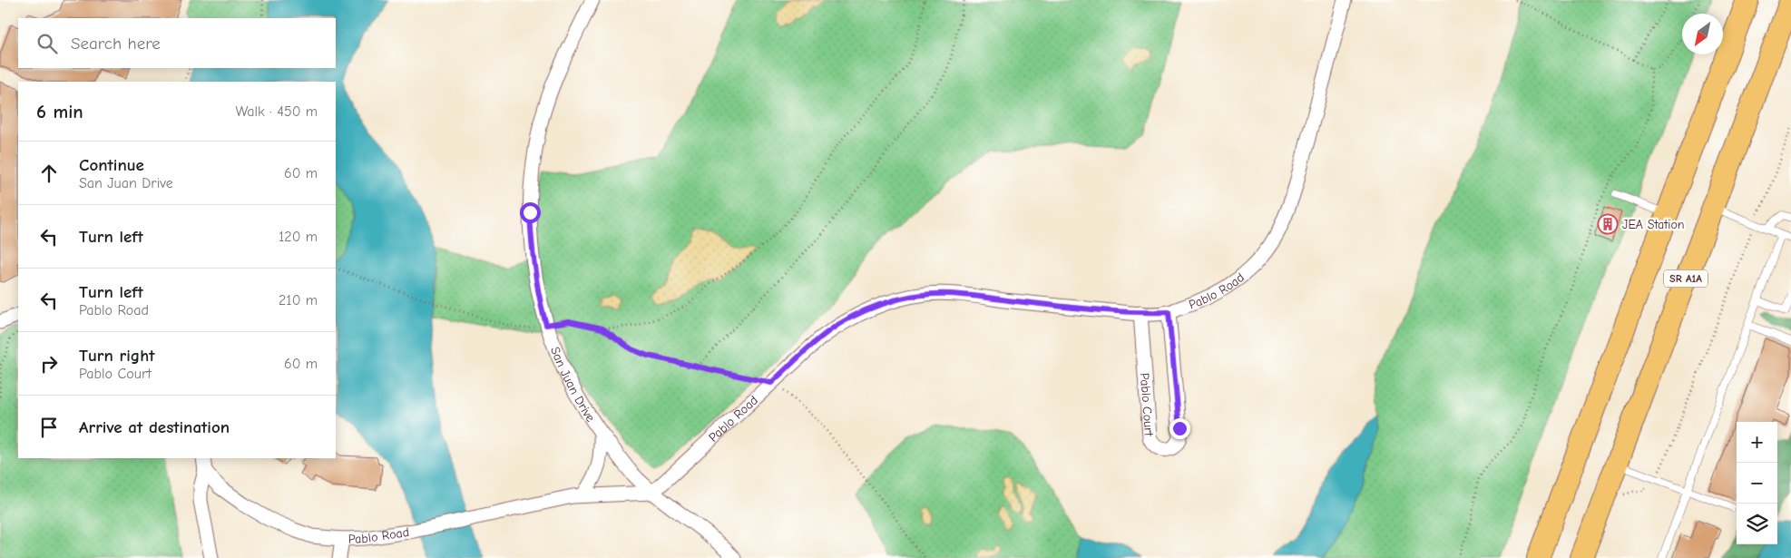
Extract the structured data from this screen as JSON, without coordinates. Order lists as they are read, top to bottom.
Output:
{
  "streets": {
    "main road": ["SR A1A"],
    "street": ["Pablo Road", "San Juan Drive", "Pablo Court"]
  },
  "crossings": [
    ["Pablo Road", "San Juan Drive"],
    ["Pablo Road", "Pablo Court"]
  ],
  "places": {
    "building": ["JEA Station"]
  },
  "north": "bottom left",
  "page": {
    "search": "Search here",
    "heading": ["6 min", "Walk · 450 m"],
    "list": [
      ["Continue", "San Juan Drive", "60 m"],
      ["Turn left", "120 m"],
      ["Turn left", "Pablo Road", "210 m"],
      ["Turn right", "Pablo Court", "60 m"],
      "Arrive at destination"
    ],
    "map_buttons": ["+", "−"]
  }
}
